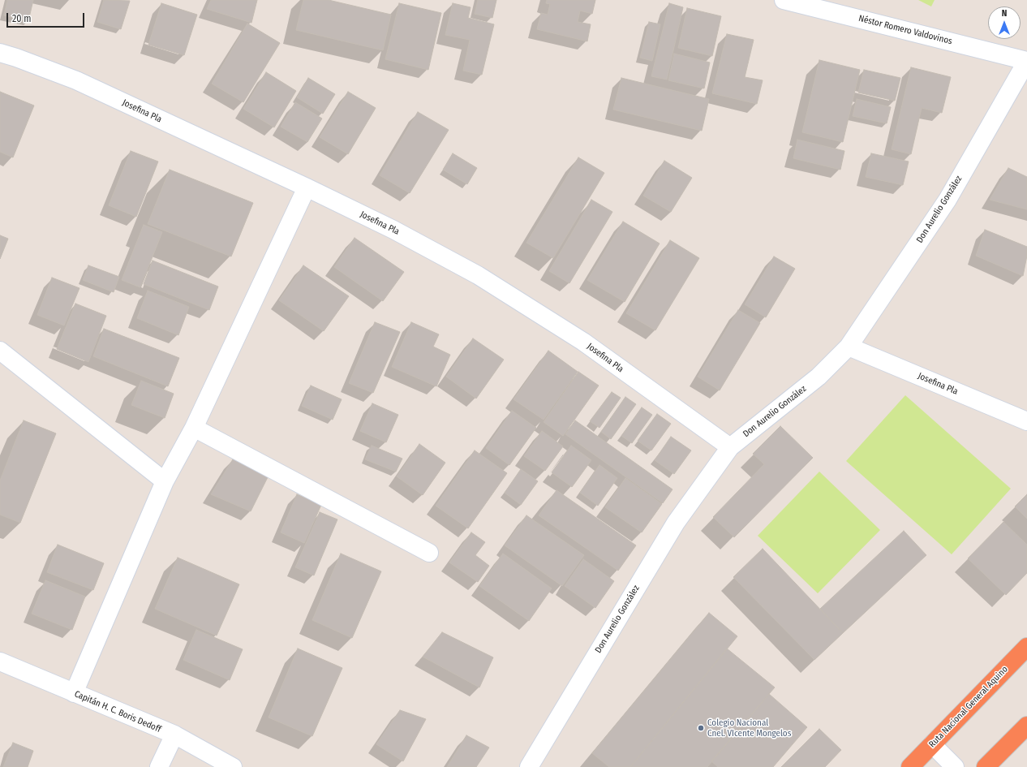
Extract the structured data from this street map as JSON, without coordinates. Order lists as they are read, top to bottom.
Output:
{
  "streets": {
    "highway": ["Ruta Nacional General Aquino"],
    "street": [
      "Néstor Romero Valdovinos",
      "Josefina Pla",
      "Don Aurelio González",
      "Capitán H. C. Boris Dedoff"
    ]
  },
  "crossings": [
    ["Néstor Romero Valdovinos", "Don Aurelio González"],
    ["Josefina Pla", "Don Aurelio González"]
  ],
  "places": ["Colegio Nacional Cnel. VIcente Mongelos"],
  "scale_bar": "20 m",
  "north": "top"
}
